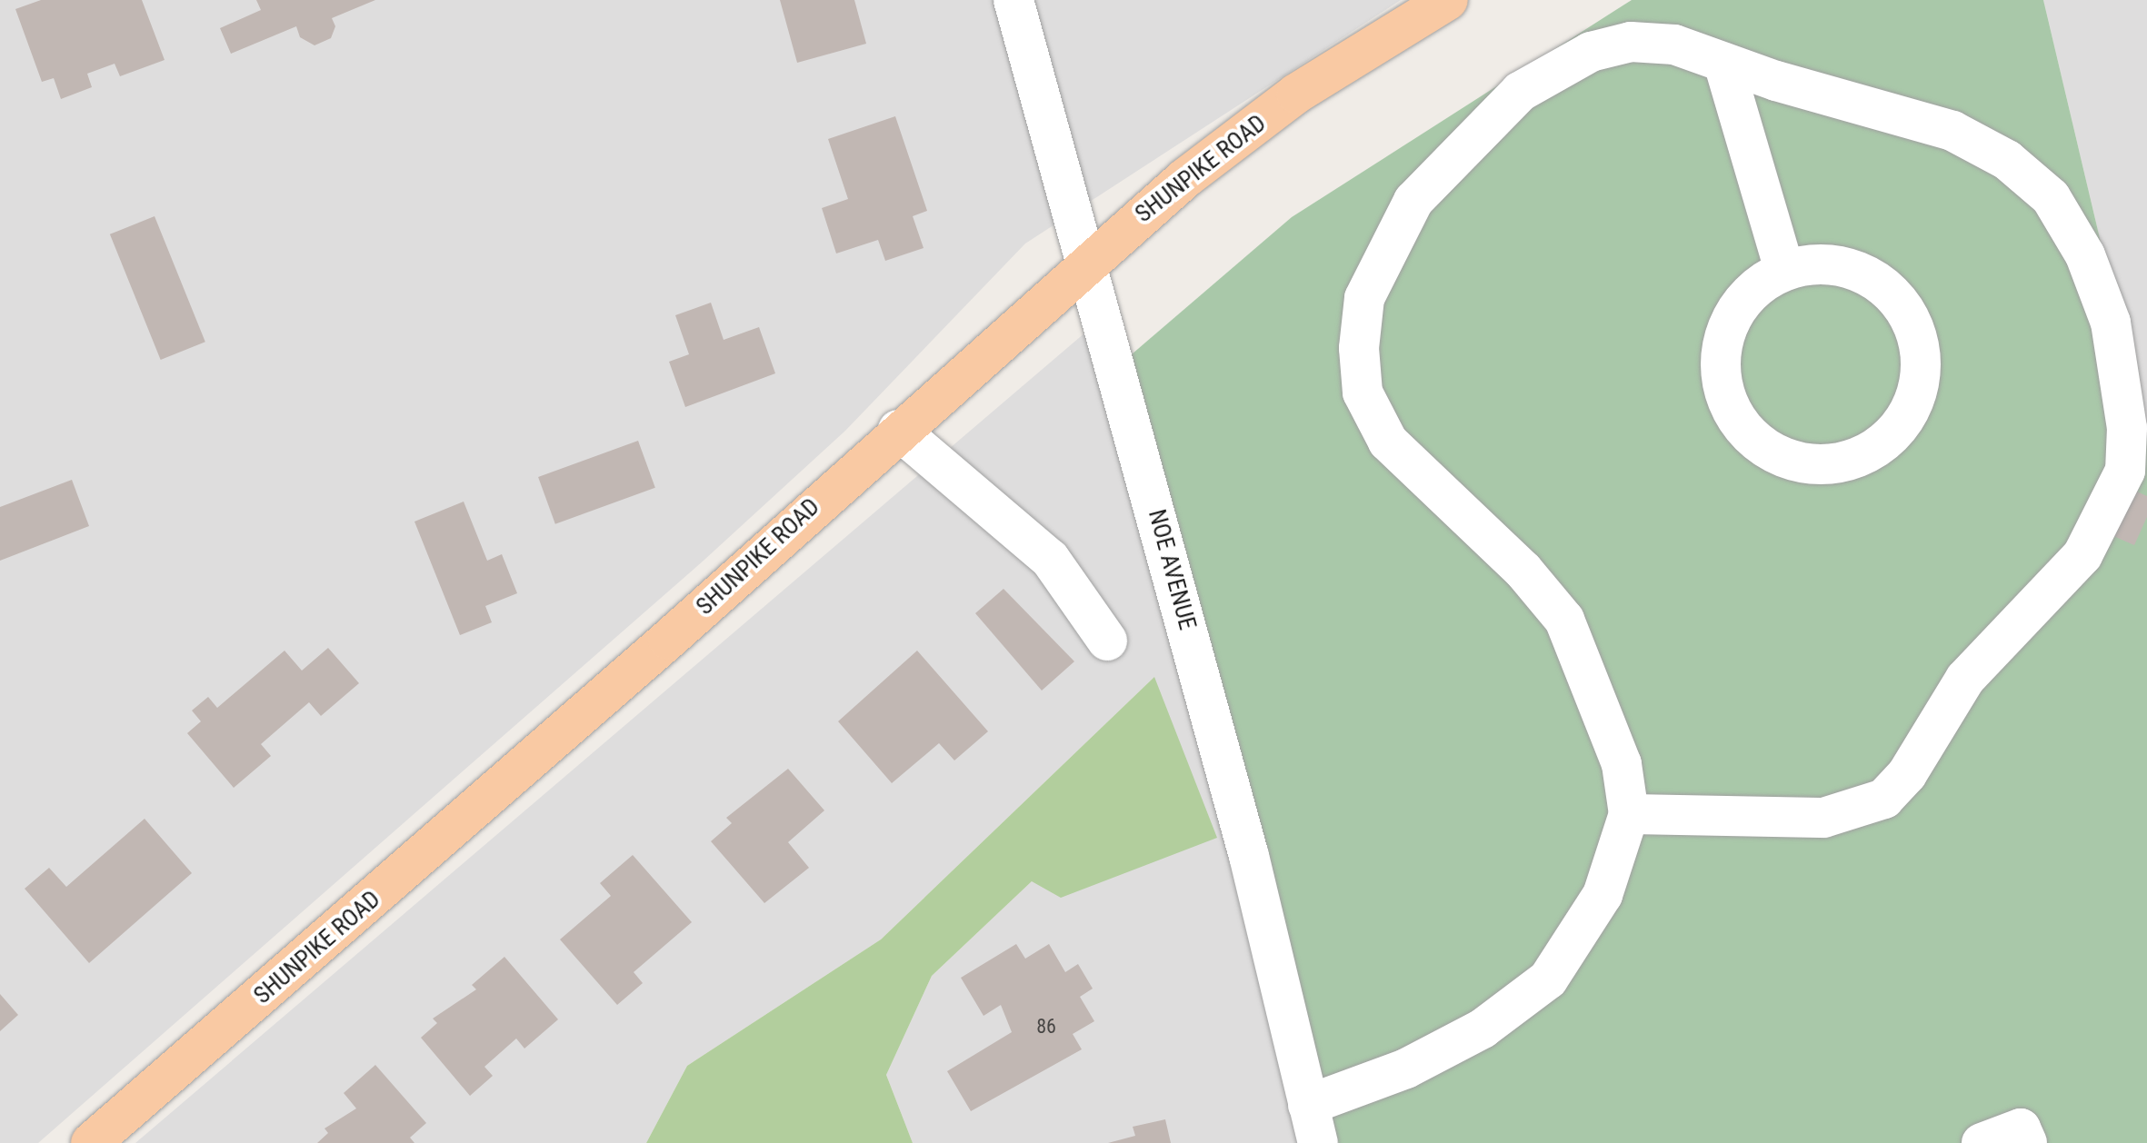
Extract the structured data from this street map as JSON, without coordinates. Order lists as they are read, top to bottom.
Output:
{
  "streets": {
    "main road": ["SHUNPIKE ROAD"],
    "street": ["NOE AVENUE"]
  },
  "crossings": [
    ["SHUNPIKE ROAD", "NOE AVENUE"]
  ],
  "house_numbers": ["86"]
}
